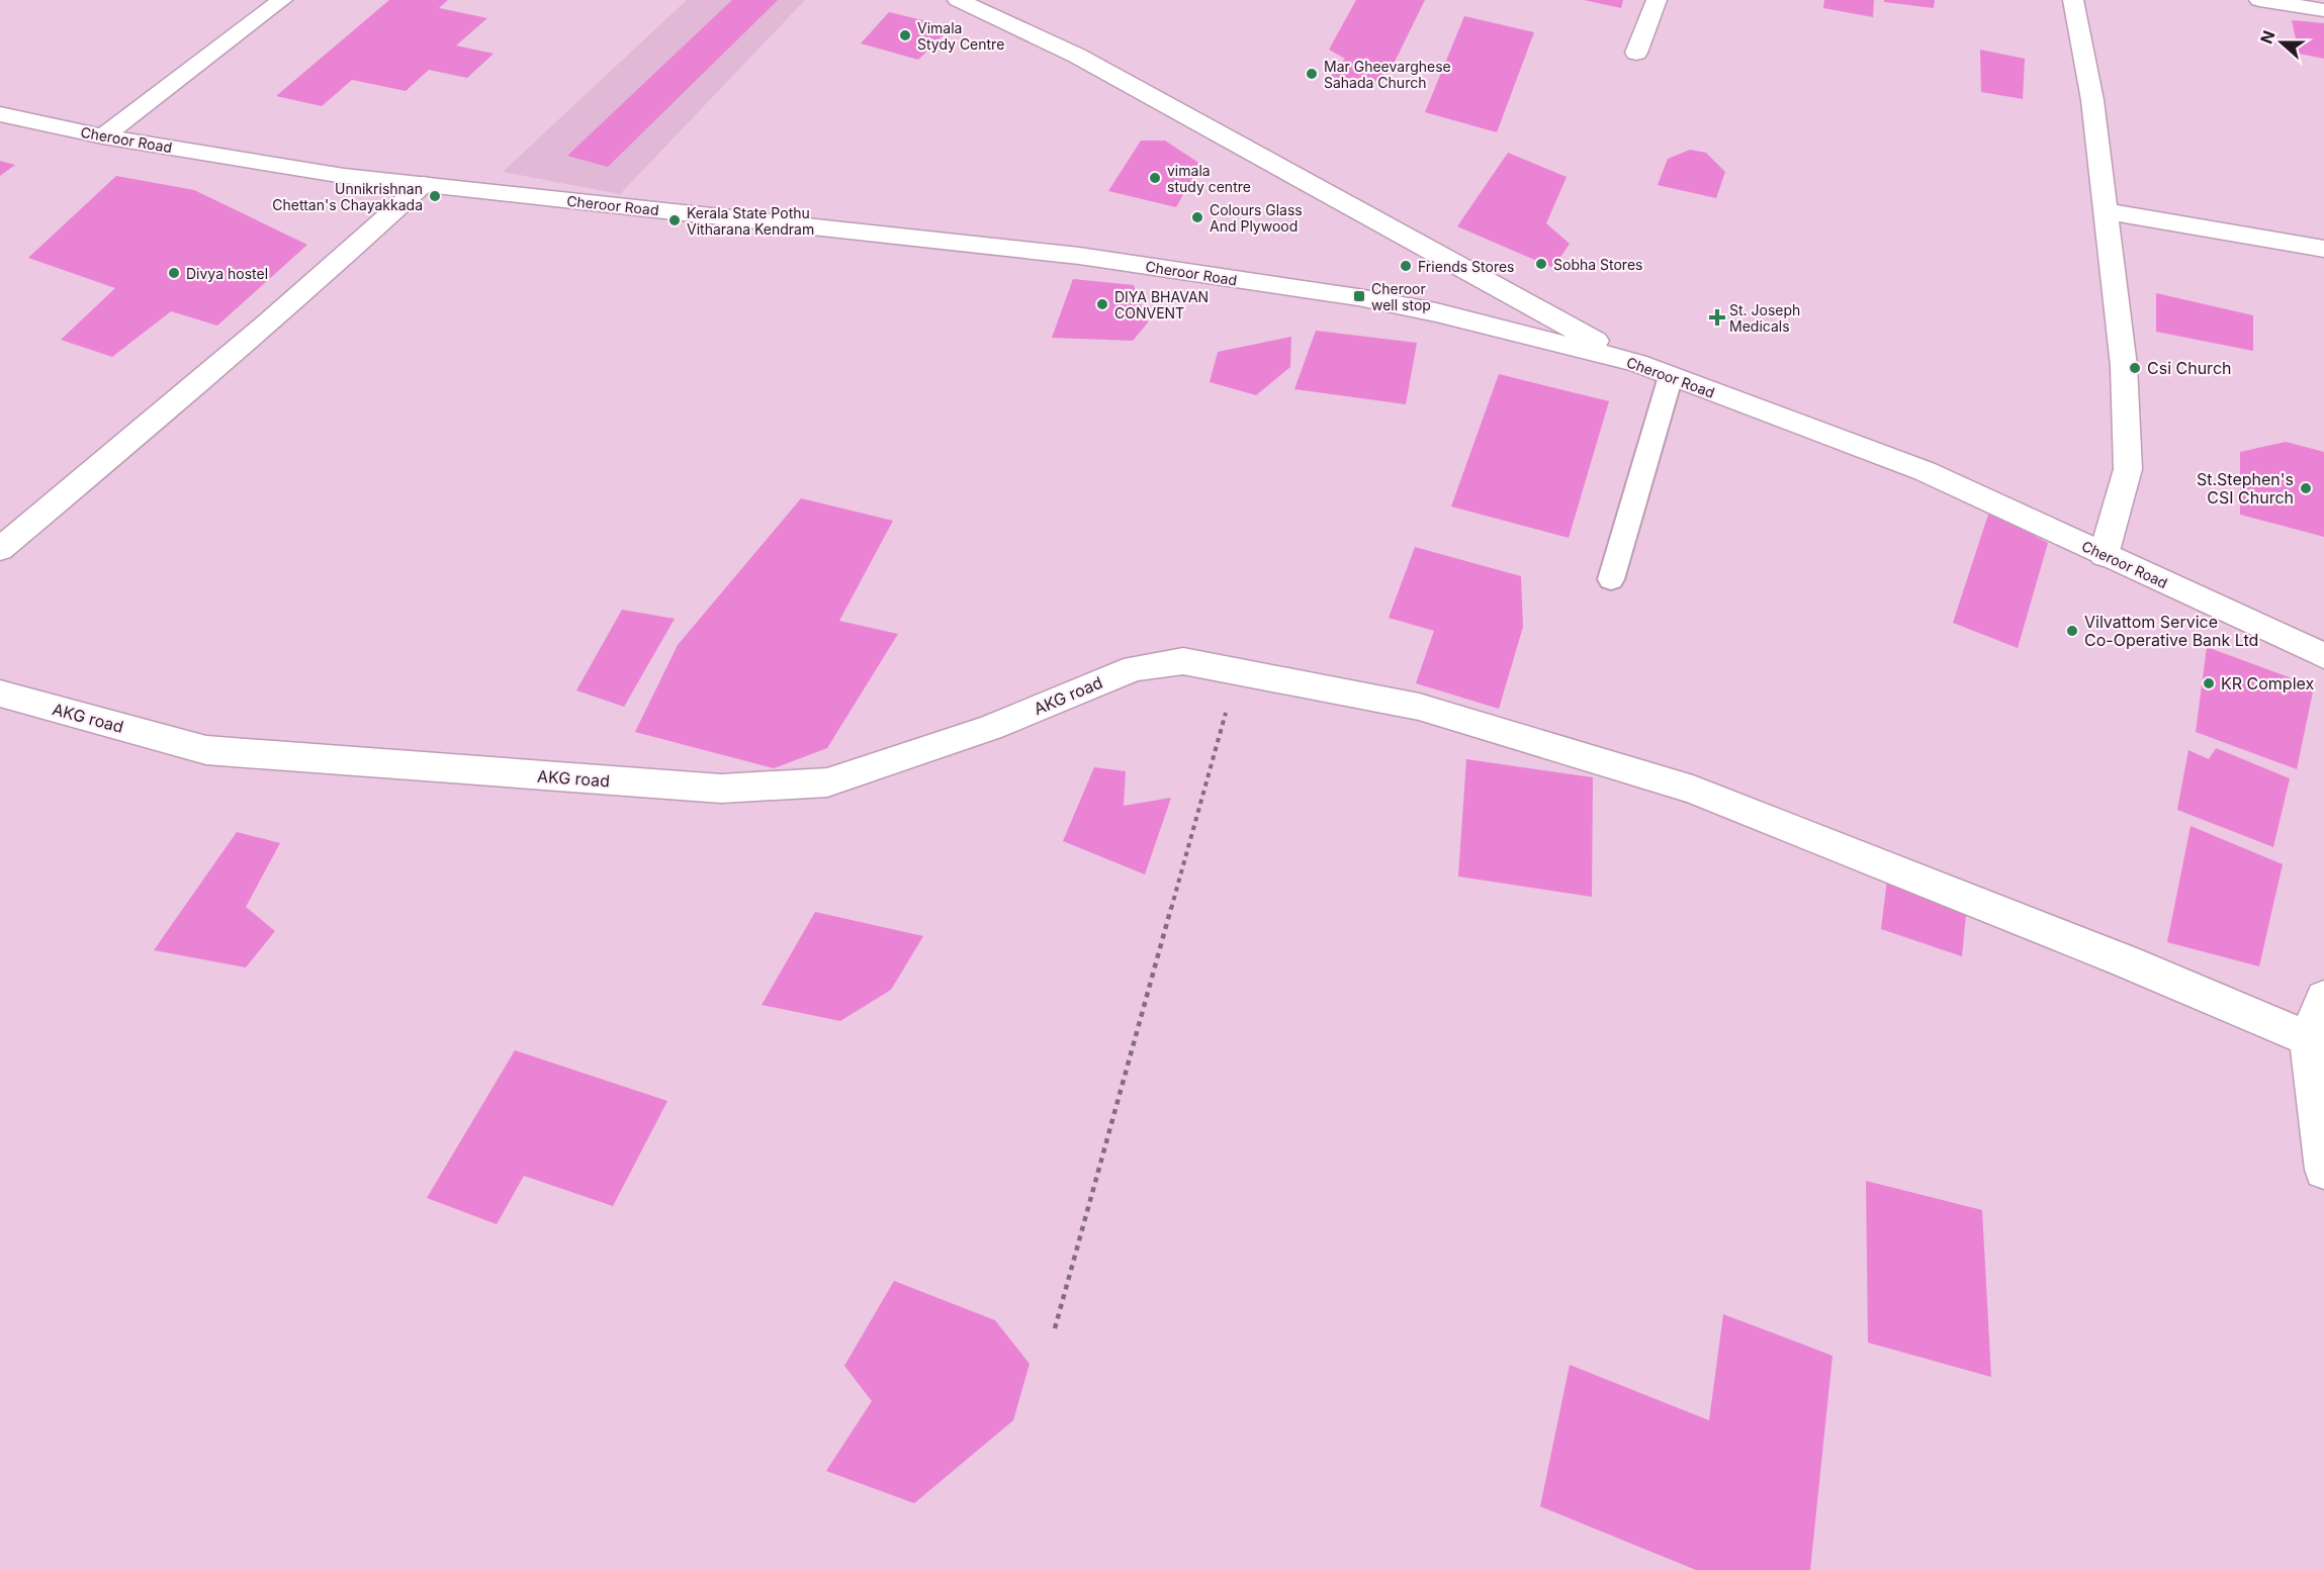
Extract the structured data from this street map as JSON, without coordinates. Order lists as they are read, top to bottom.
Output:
{
  "streets": {
    "street": ["Cheroor Road", "AKG road"]
  },
  "places": {
    "other": [
      "Vimala Stydy Centre",
      "Mar Gheevarghese Sahada Church",
      "vimala study centre",
      "Unnikrishnan Chettan's Chayakkada",
      "Colours Glass And Plywood",
      "Kerala State Pothu Vitharana Kendram",
      "Sobha Stores",
      "Friends Stores",
      "Divya hostel",
      "DIYA BHAVAN CONVENT",
      "Csi Church",
      "St.Stephen's CSI Church",
      "Vilvattom Service Co-Operative Bank Ltd",
      "KR Complex"
    ],
    "transit": ["Cheroor well stop"],
    "health": ["St. Joseph Medicals"]
  },
  "north": "left"
}
